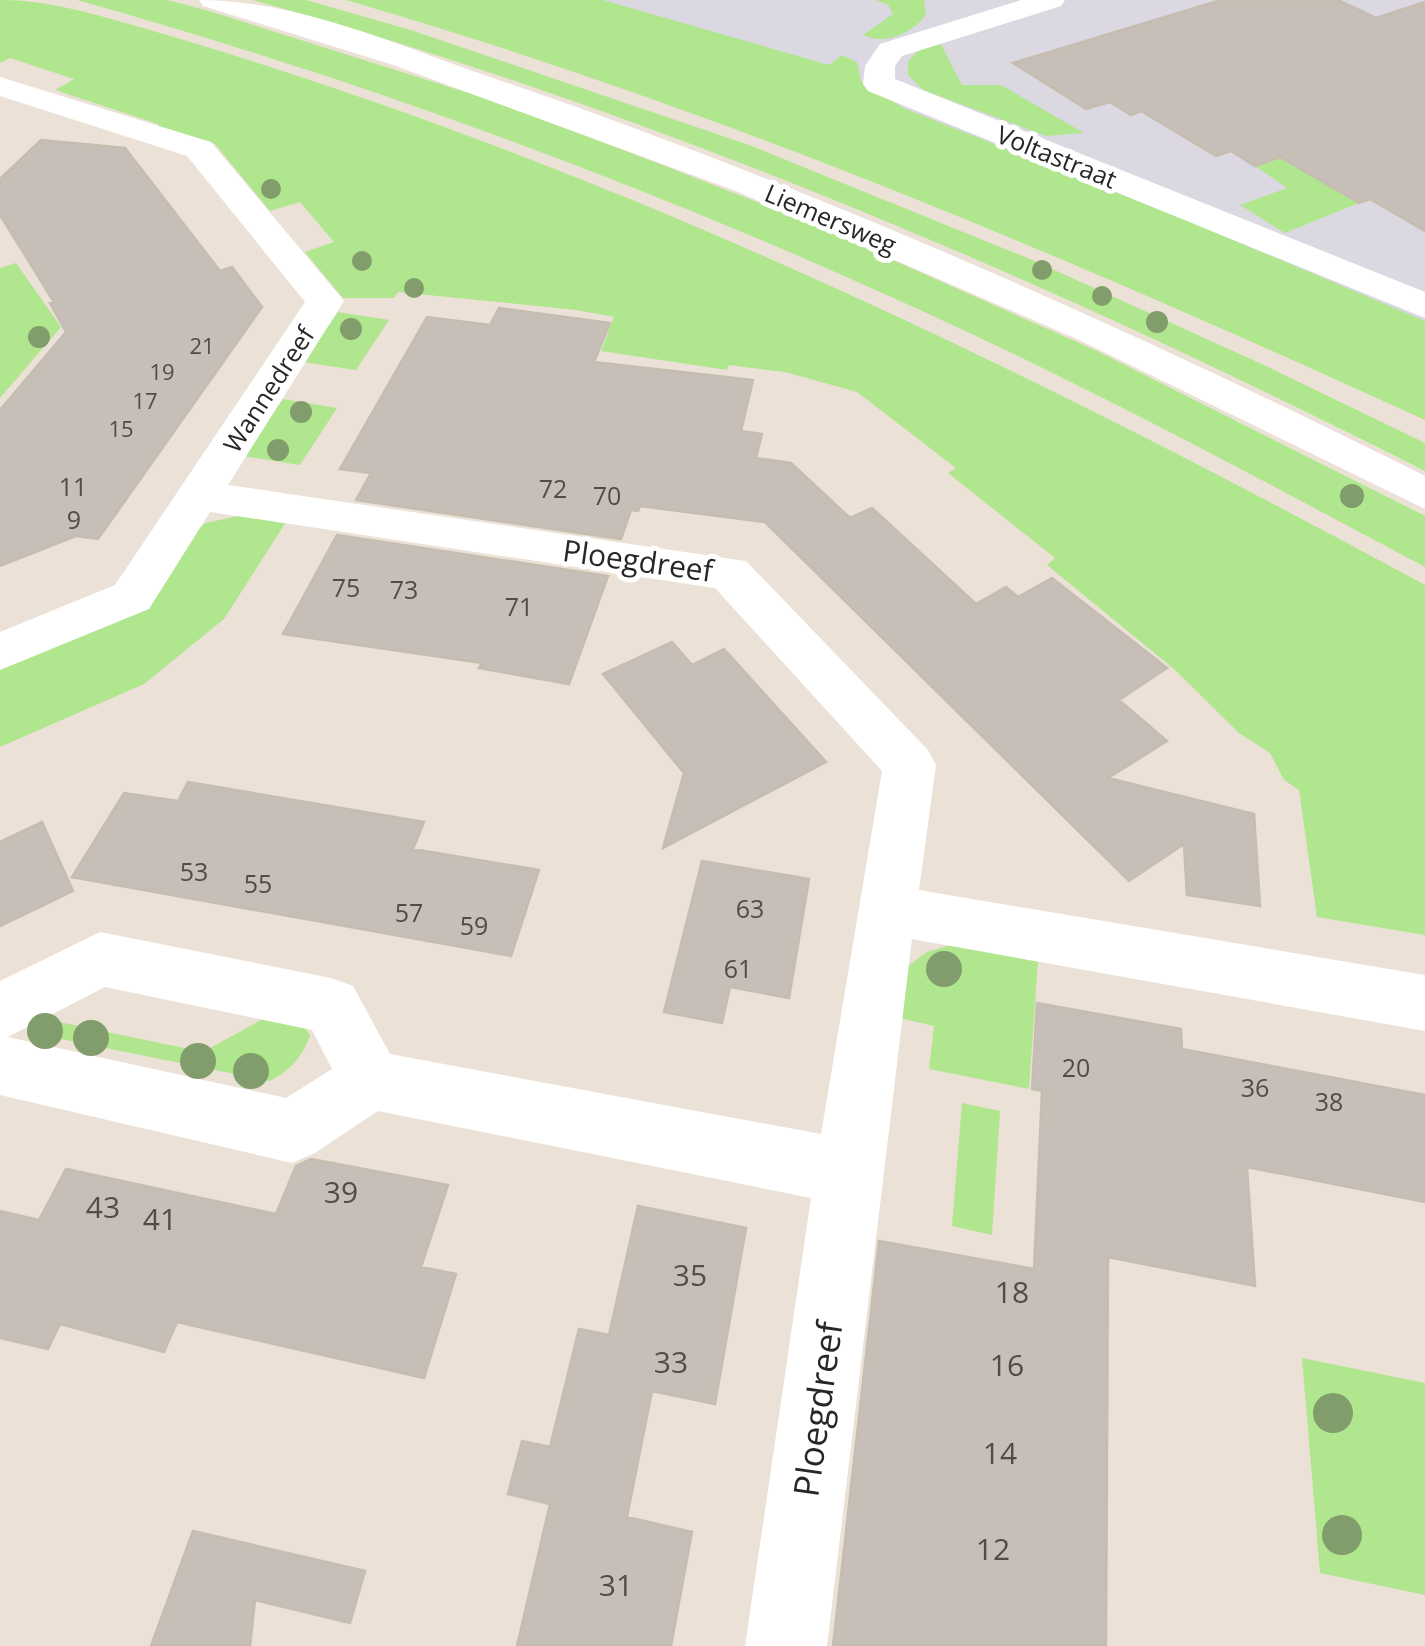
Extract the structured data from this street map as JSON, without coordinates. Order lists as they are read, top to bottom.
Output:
{
  "streets": {
    "street": [
      "Voltastraat",
      "Liemersweg",
      "Wannedreef",
      "Ploegdreef"
    ]
  },
  "crossings": [
    ["Wannedreef", "Ploegdreef"]
  ],
  "house_numbers": [
    "21",
    "19",
    "17",
    "15",
    "11",
    "72",
    "70",
    "9",
    "75",
    "73",
    "71",
    "53",
    "55",
    "63",
    "57",
    "59",
    "61",
    "20",
    "36",
    "38",
    "39",
    "43",
    "41",
    "35",
    "18",
    "33",
    "16",
    "14",
    "12",
    "31"
  ]
}
